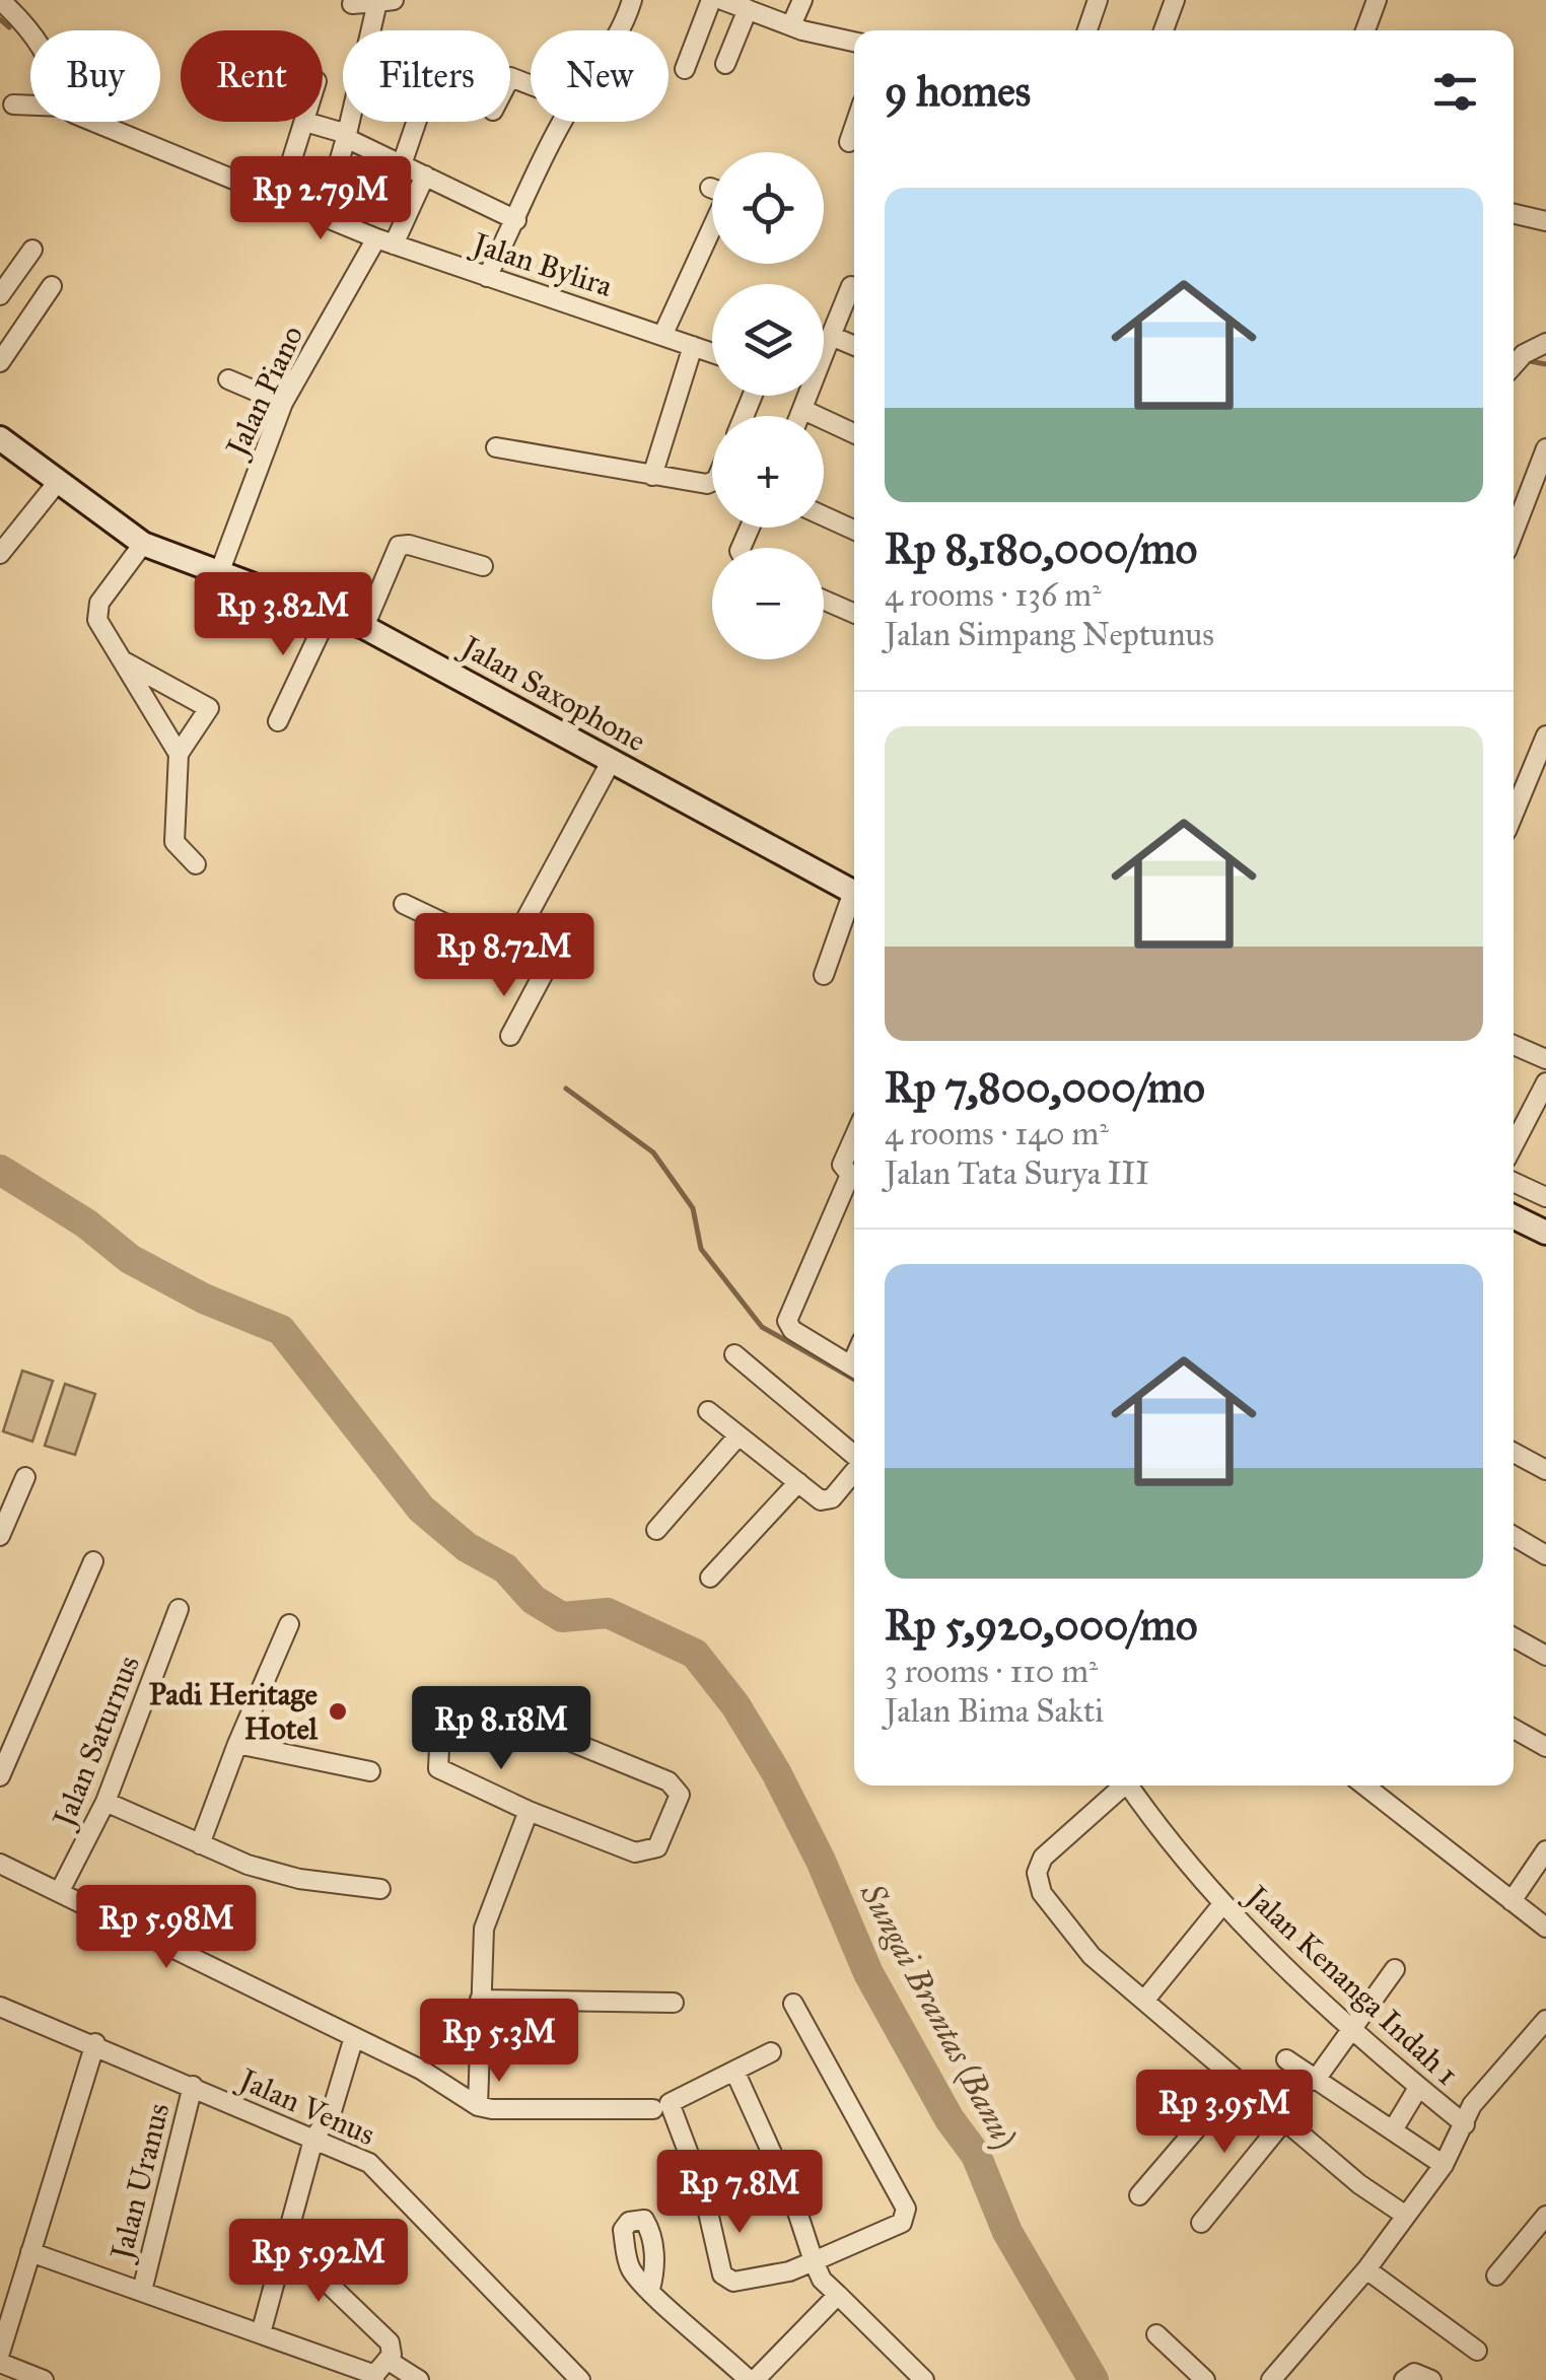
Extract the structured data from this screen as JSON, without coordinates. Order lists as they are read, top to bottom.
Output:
{
  "streets": {
    "main road": ["Jalan Saxophone"],
    "street": [
      "Jalan Bylira",
      "Jalan Piano",
      "Jalan Saturnus",
      "Jalan Kenanga Indah 1",
      "Jalan Venus",
      "Jalan Uranus"
    ]
  },
  "crossings": [
    ["Jalan Bylira", "Jalan Piano"],
    ["Jalan Piano", "Jalan Saxophone"],
    ["Jalan Venus", "Jalan Uranus"]
  ],
  "water": ["Sungai Brantas (Banu)"],
  "places": ["Padi Heritage Hotel"],
  "page": {
    "chip": [
      "Buy",
      "Rent",
      "Filters",
      "New"
    ],
    "heading": "9 homes",
    "map_buttons": ["+", "−"],
    "list": [
      {
        "name": "Rp 8,180,000/mo",
        "note": "4 rooms · 136 m² · Jalan Simpang Neptunus"
      },
      {
        "name": "Rp 7,800,000/mo",
        "note": "4 rooms · 140 m² · Jalan Tata Surya III"
      },
      {
        "name": "Rp 5,920,000/mo",
        "note": "3 rooms · 110 m² · Jalan Bima Sakti"
      }
    ],
    "price": [
      "Rp 2.79M",
      "Rp 3.82M",
      "Rp 8.72M",
      "Rp 8.18M",
      "Rp 5.98M",
      "Rp 5.3M",
      "Rp 3.95M",
      "Rp 7.8M",
      "Rp 5.92M"
    ]
  }
}
